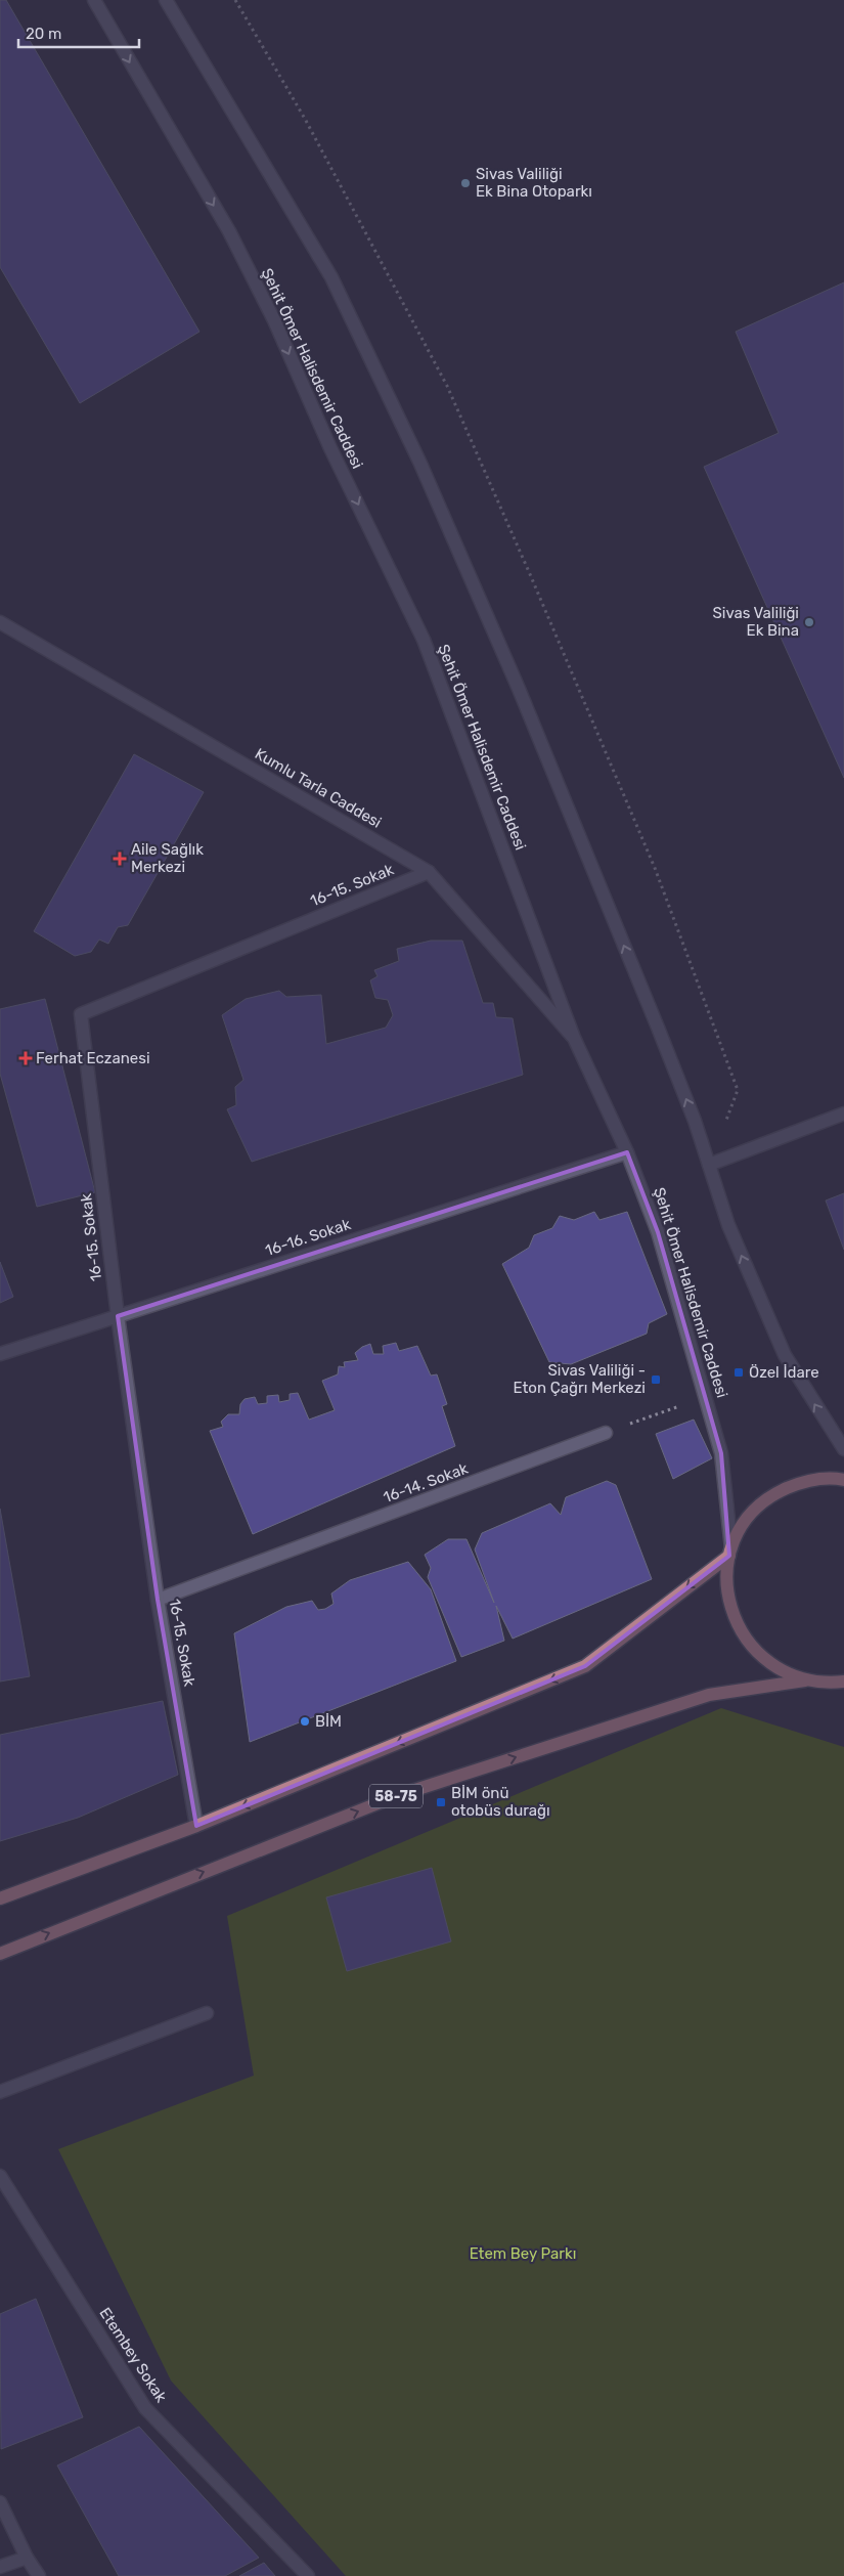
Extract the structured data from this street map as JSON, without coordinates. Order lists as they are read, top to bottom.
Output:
{
  "streets": {
    "main road": ["58-75"],
    "street": [
      "Şehit Ömer Halisdemir Caddesi",
      "Kumlu Tarla Caddesi",
      "16-15. Sokak",
      "16-16. Sokak",
      "16-14. Sokak",
      "Etembey Sokak"
    ]
  },
  "crossings": [
    ["Şehit Ömer Halisdemir Caddesi", "Kumlu Tarla Caddesi"],
    ["Şehit Ömer Halisdemir Caddesi", "16-16. Sokak"],
    ["Kumlu Tarla Caddesi", "16-15. Sokak"],
    ["16-15. Sokak", "16-16. Sokak"],
    ["16-15. Sokak", "16-14. Sokak"]
  ],
  "parks": ["Etem Bey Parkı"],
  "places": {
    "other": ["Sivas Valiliği Ek Bina Otoparkı", "Sivas Valiliği Ek Bina", "BİM"],
    "health": ["Aile Sağlık Merkezi", "Ferhat Eczanesi"],
    "transit": ["Özel İdare", "Sivas Valiliği - Eton Çağrı Merkezi", "BİM önü otobüs durağı"]
  },
  "scale_bar": "20 m"
}
